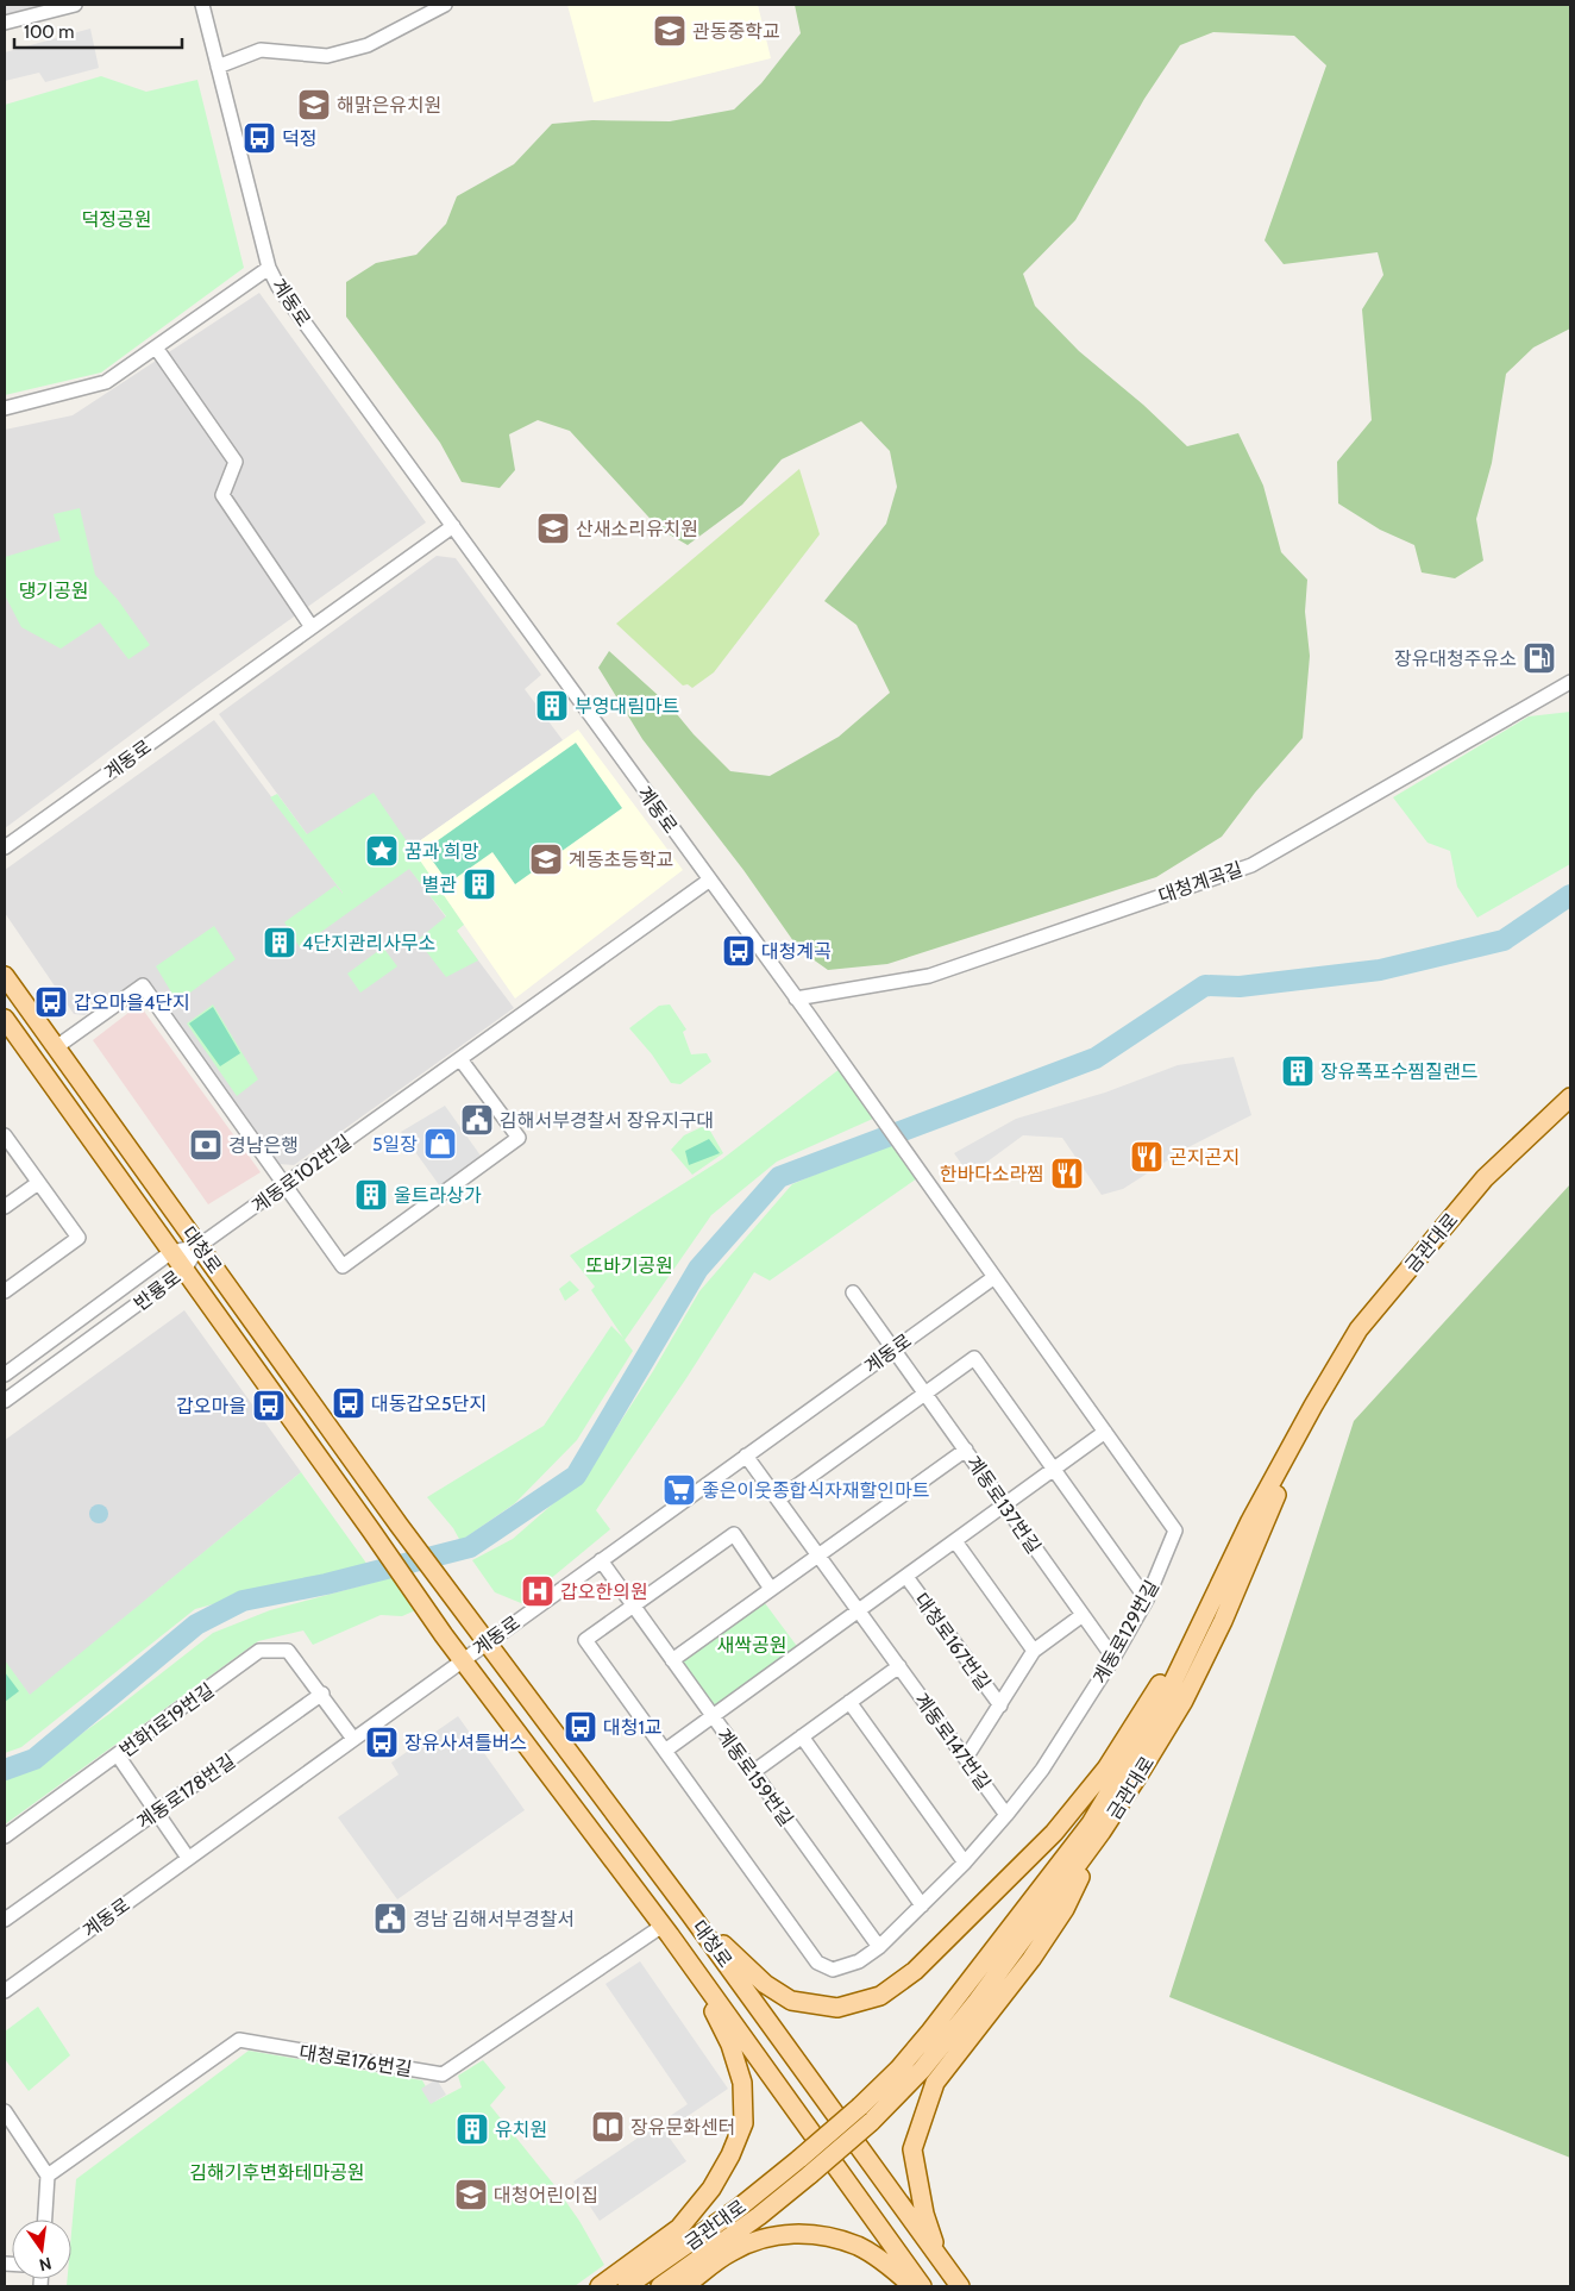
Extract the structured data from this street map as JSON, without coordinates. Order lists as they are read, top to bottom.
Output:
{
  "streets": {
    "main road": ["금관대로", "대청로"],
    "street": [
      "계동로",
      "대청계곡길",
      "계동로102번길",
      "반룡로",
      "계동로137번길",
      "계동로129번길",
      "대청로167번길",
      "번화1로19번길",
      "계동로147번길",
      "계동로159번길",
      "계동로178번길",
      "대청로176번길"
    ]
  },
  "crossings": [
    ["계동로", "대청계곡길"],
    ["계동로", "계동로102번길"],
    ["계동로", "대청로"],
    ["계동로", "계동로137번길"],
    ["계동로", "계동로129번길"],
    ["계동로", "계동로147번길"],
    ["계동로", "계동로159번길"],
    ["계동로102번길", "대청로"],
    ["계동로102번길", "반룡로"],
    ["대청로", "반룡로"],
    ["대청로", "대청로176번길"],
    ["계동로137번길", "계동로129번길"],
    ["계동로137번길", "대청로167번길"],
    ["계동로129번길", "대청로167번길"],
    ["계동로129번길", "계동로147번길"],
    ["계동로129번길", "계동로159번길"],
    ["대청로167번길", "계동로147번길"],
    ["대청로167번길", "계동로159번길"],
    ["번화1로19번길", "계동로178번길"]
  ],
  "parks": [
    "덕정공원",
    "댕기공원",
    "또바기공원",
    "새싹공원",
    "김해기후변화테마공원"
  ],
  "places": {
    "school or university": [
      "관동중학교",
      "해맑은유치원",
      "산새소리유치원",
      "계동초등학교",
      "대청어린이집"
    ],
    "bus stop": [
      "덕정",
      "대청계곡",
      "갑오마을4단지",
      "대동갑오5단지",
      "갑오마을",
      "대청1교",
      "장유사셔틀버스"
    ],
    "fuel station": ["장유대청주유소"],
    "building": [
      "부영대림마트",
      "별관",
      "4단지관리사무소",
      "장유폭포수찜질랜드",
      "울트라상가",
      "유치원"
    ],
    "place": ["꿈과 희망"],
    "public building": ["김해서부경찰서 장유지구대", "경남 김해서부경찰서"],
    "shop": ["5일장"],
    "bank": ["경남은행"],
    "restaurant": ["곤지곤지", "한바다소라찜"],
    "supermarket": ["좋은이웃종합식자재할인마트"],
    "hospital": ["갑오한의원"],
    "library": ["장유문화센터"]
  },
  "scale_bar": "100 m",
  "north": "bottom"
}
